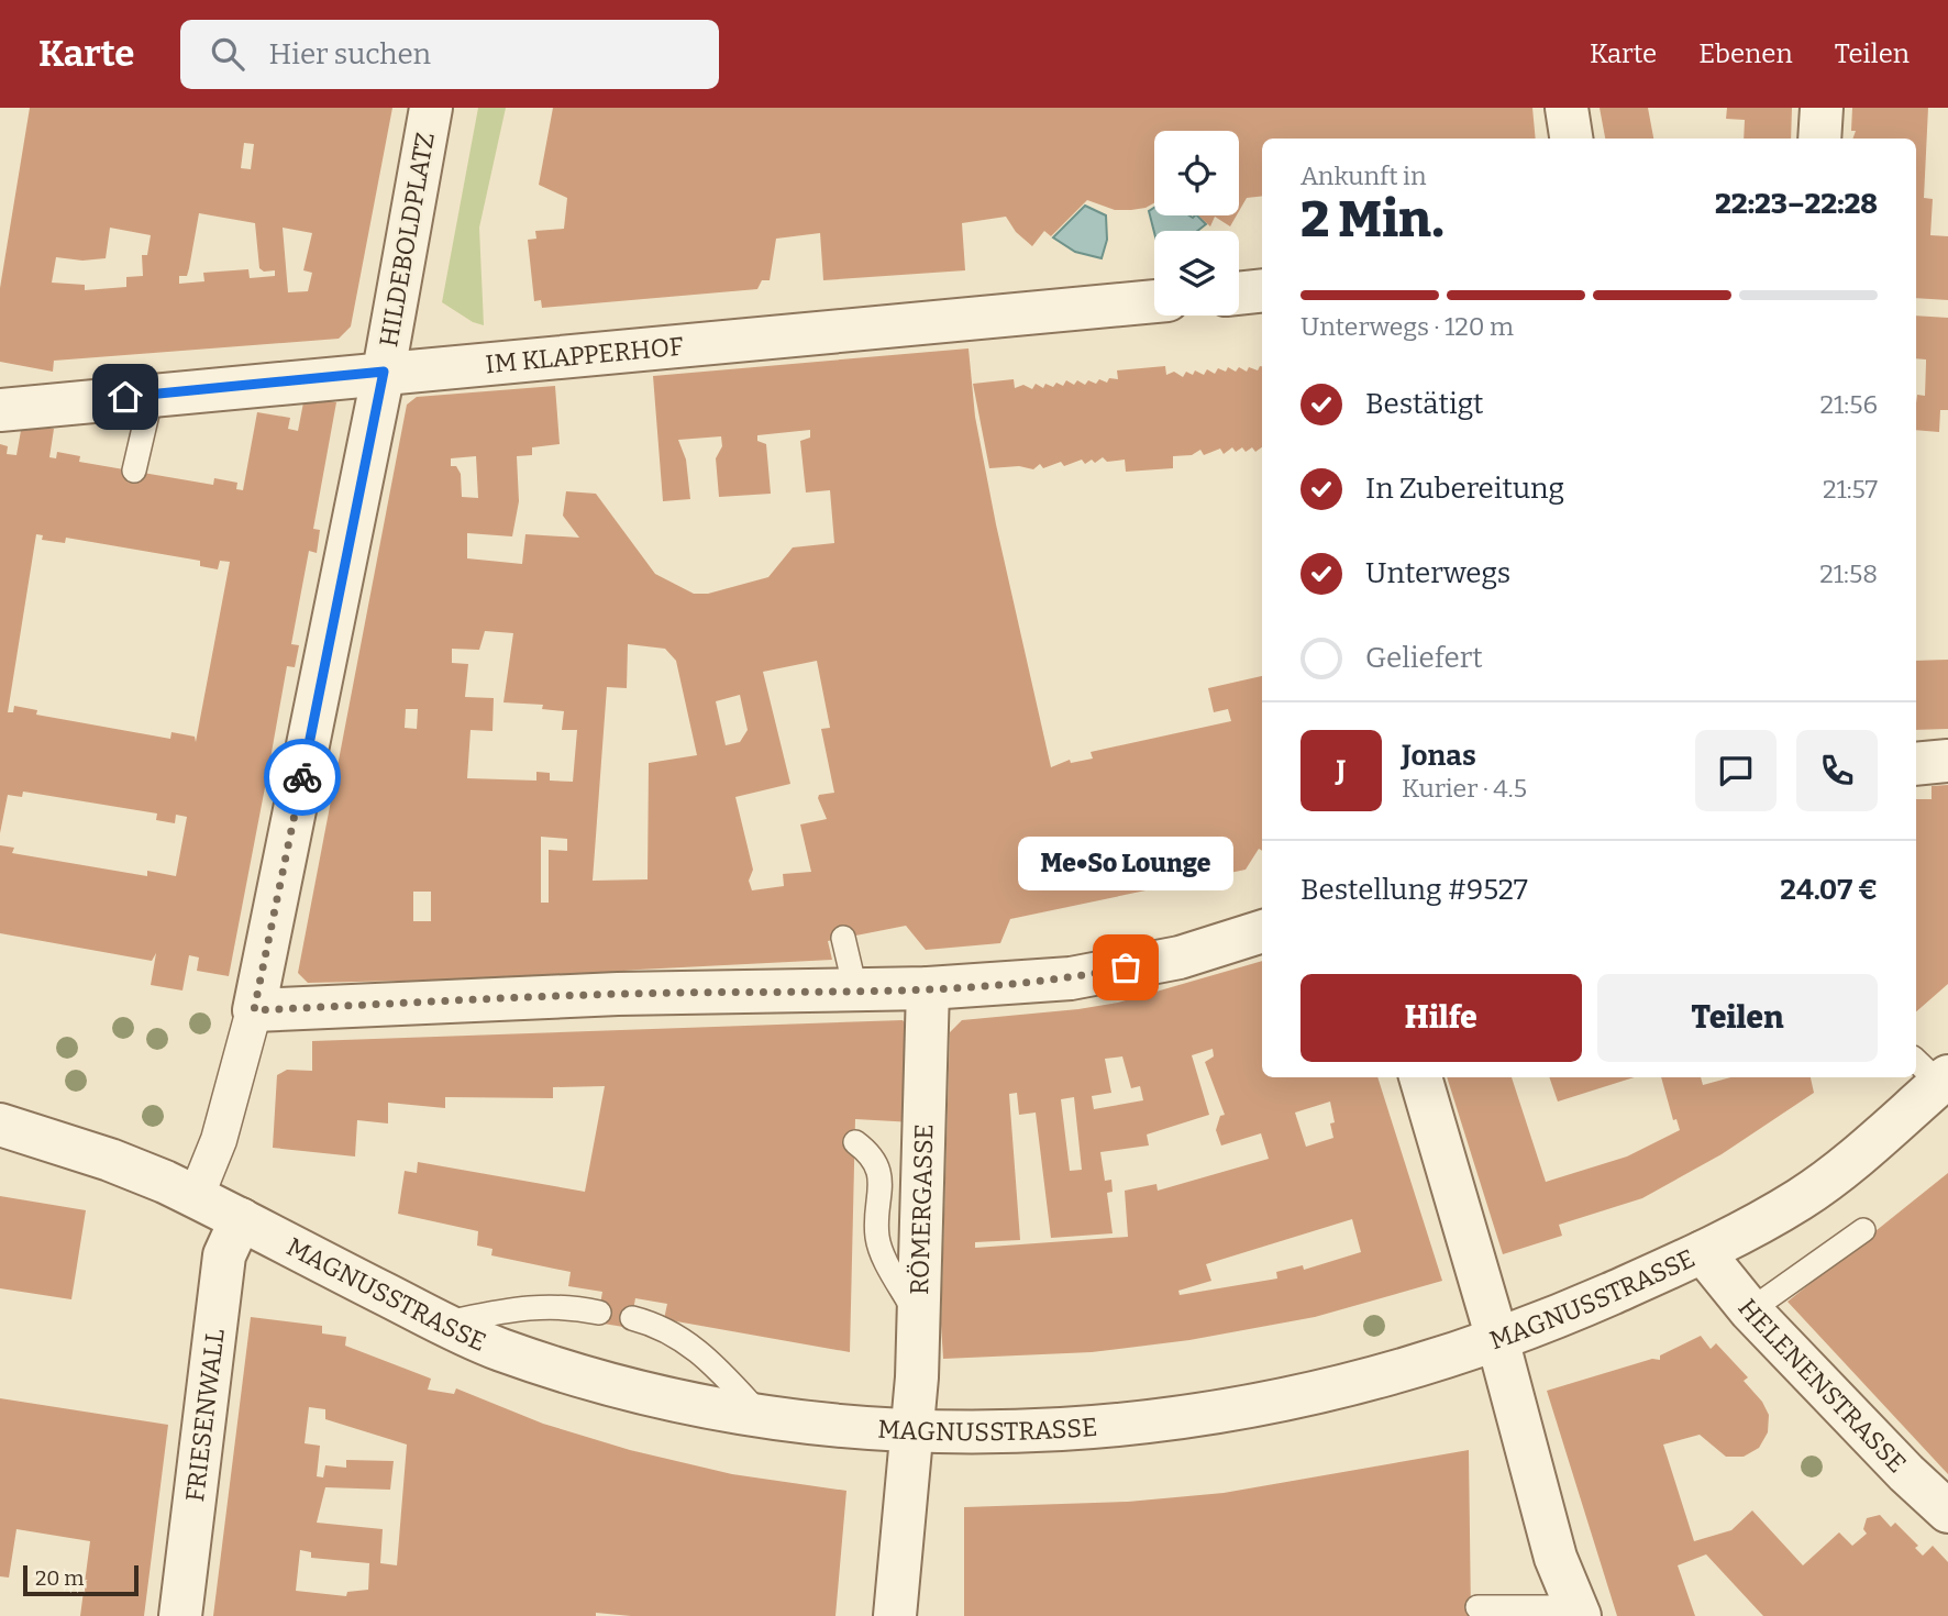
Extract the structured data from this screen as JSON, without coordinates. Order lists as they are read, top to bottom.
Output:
{
  "streets": {
    "street": [
      "HILDEBOLDPLATZ",
      "IM KLAPPERHOF",
      "RÖMERGASSE",
      "MAGNUSSTRASSE",
      "HELENENSTRASSE",
      "FRIESENWALL"
    ]
  },
  "crossings": [
    ["HILDEBOLDPLATZ", "IM KLAPPERHOF"],
    ["RÖMERGASSE", "MAGNUSSTRASSE"],
    ["MAGNUSSTRASSE", "HELENENSTRASSE"],
    ["MAGNUSSTRASSE", "FRIESENWALL"]
  ],
  "places": ["Me•So Lounge"],
  "scale_bar": "20 m",
  "page": {
    "header": "Karte",
    "search": "Hier suchen",
    "nav": ["Karte", "Ebenen", "Teilen"],
    "heading": ["2 Min.", "Ankunft in", "22:23–22:28"],
    "panel": [
      "Jonas",
      "Kurier · 4.5",
      "Bestellung #9527",
      "24.07 €"
    ],
    "bar": "Unterwegs · 120 m",
    "list": [
      ["Bestätigt", "21:56"],
      ["In Zubereitung", "21:57"],
      ["Unterwegs", "21:58"],
      "Geliefert"
    ],
    "round": "J",
    "bubble": "Me•So Lounge",
    "buttons": ["Hilfe", "Teilen"],
    "scale": "20 m"
  }
}
